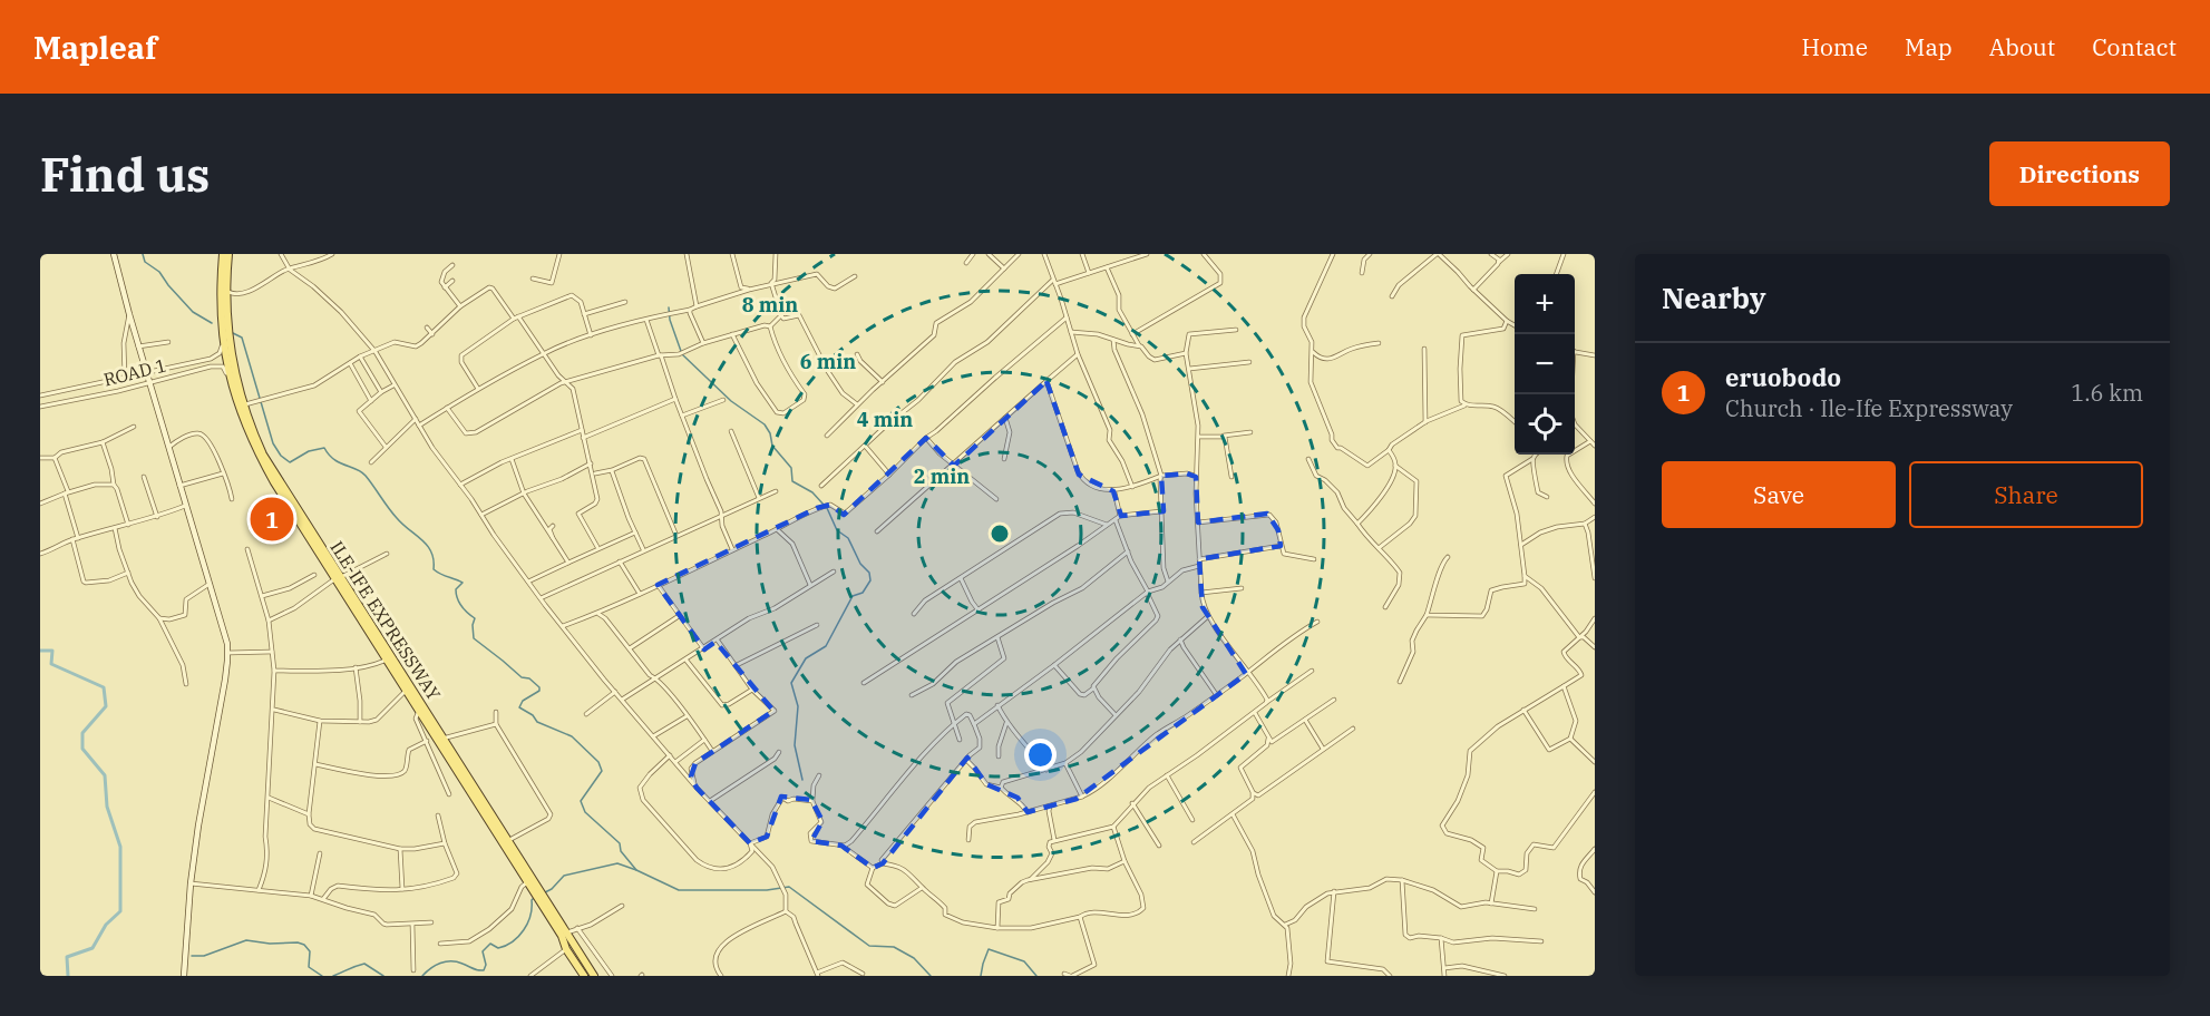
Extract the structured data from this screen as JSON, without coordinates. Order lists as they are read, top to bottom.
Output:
{
  "streets": {
    "main road": ["ILE-IFE EXPRESSWAY"],
    "street": ["ROAD 1"]
  },
  "crossings": [
    ["ROAD 1", "ILE-IFE EXPRESSWAY"]
  ],
  "page": {
    "header": "Mapleaf",
    "nav": [
      "Home",
      "Map",
      "About",
      "Contact"
    ],
    "buttons": [
      "Directions",
      ["Save", "Share"]
    ],
    "title": "Find us",
    "heading": "Nearby",
    "map_buttons": ["+", "−"],
    "list": [
      {
        "mark": "1",
        "name": "eruobodo",
        "note": "Church · Ile-Ife Expressway",
        "value": "1.6 km"
      }
    ],
    "pins": "1"
  },
  "rings": [
    "8 min",
    "6 min",
    "4 min",
    "2 min"
  ]
}
